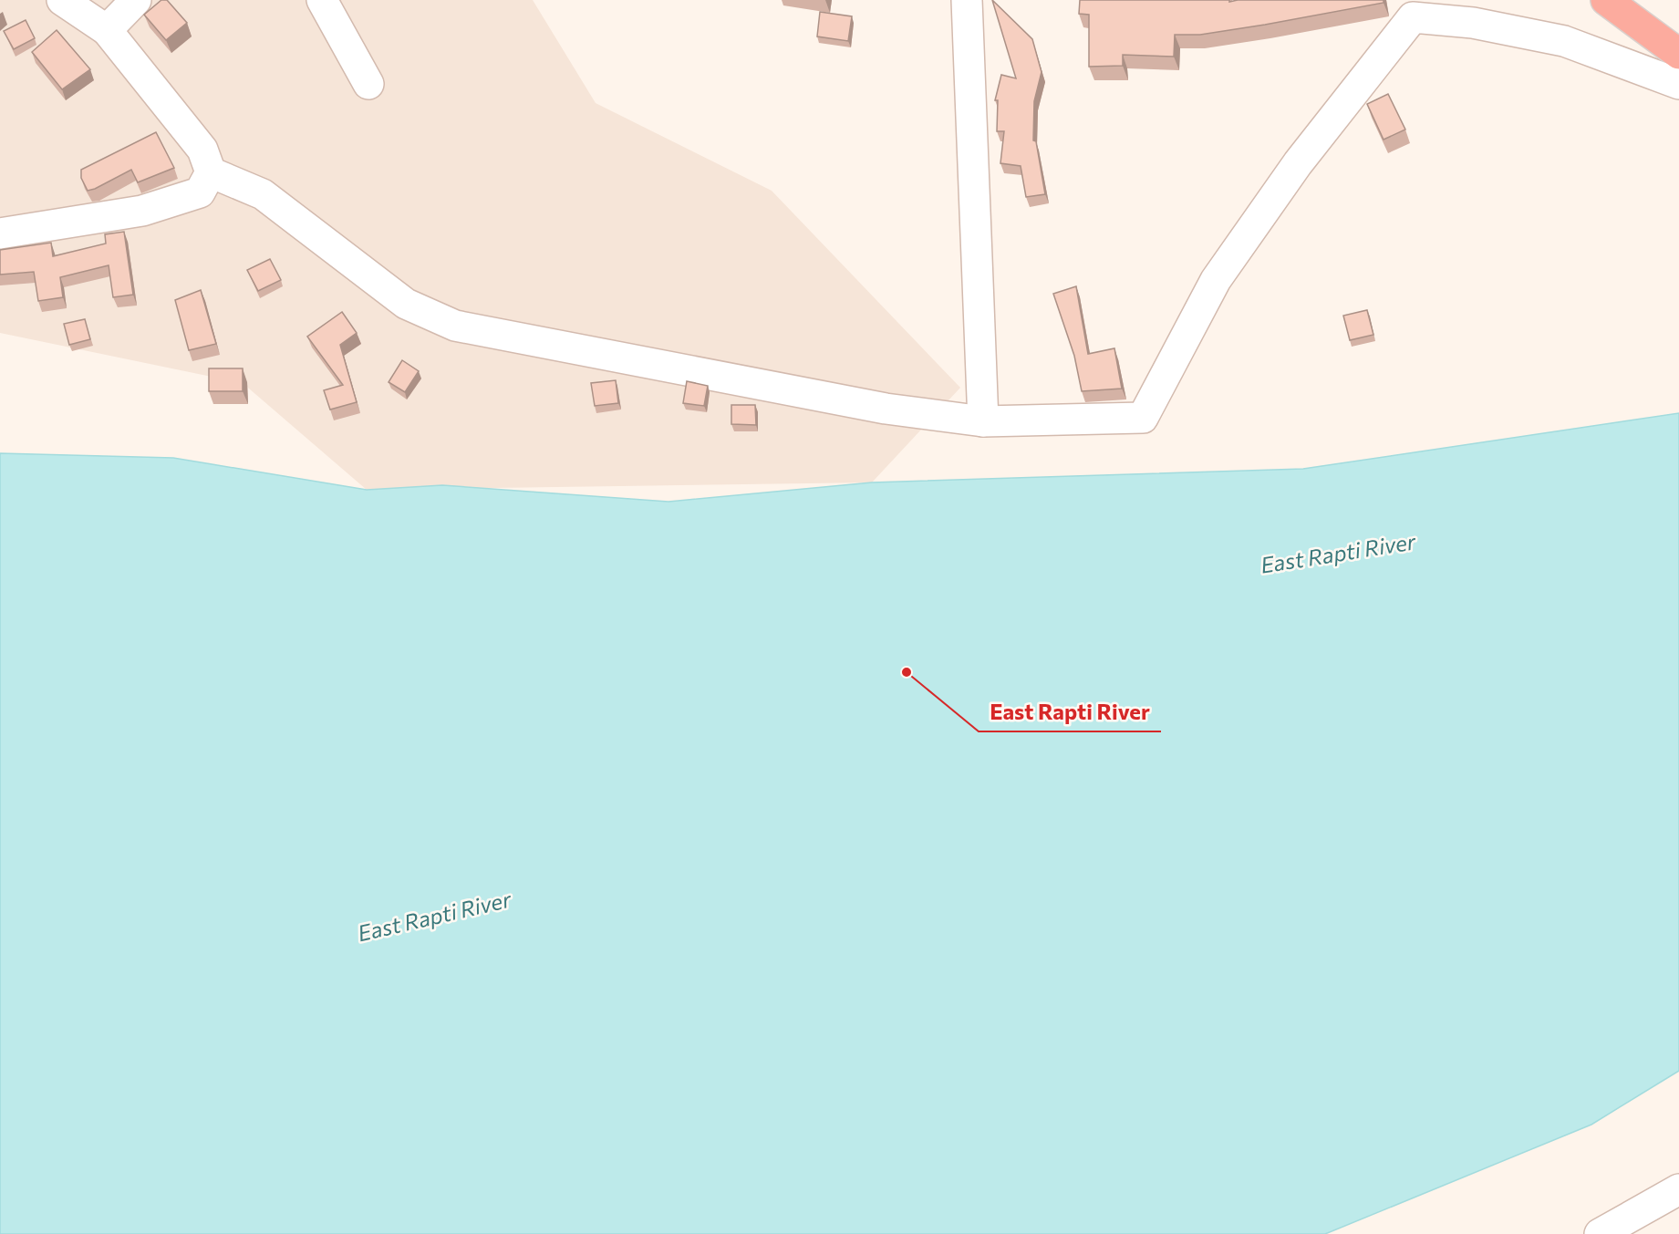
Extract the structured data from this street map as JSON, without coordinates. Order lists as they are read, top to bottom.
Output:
{
  "water": ["East Rapti River"],
  "places": ["East Rapti River"]
}
